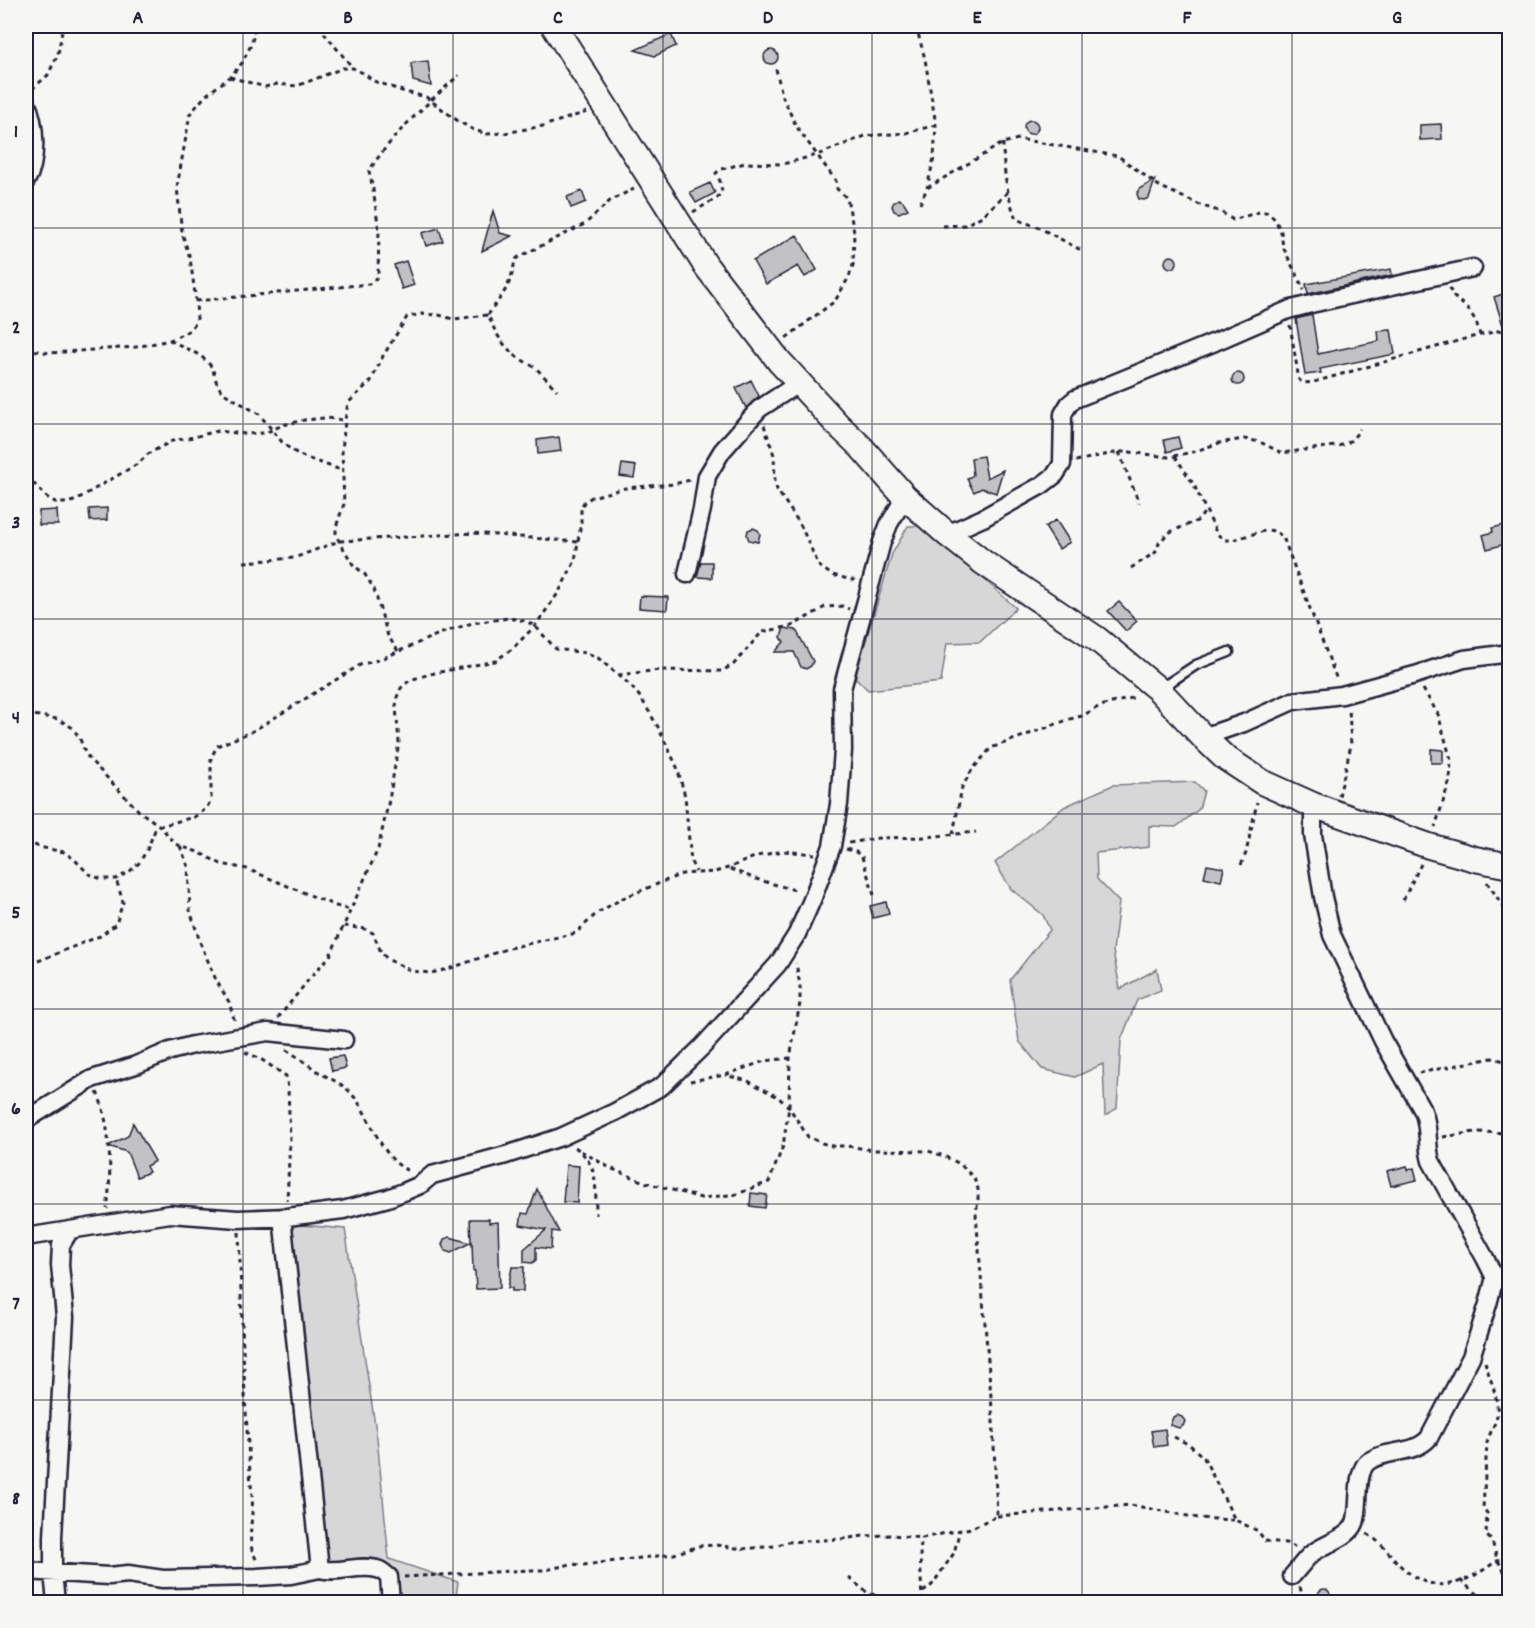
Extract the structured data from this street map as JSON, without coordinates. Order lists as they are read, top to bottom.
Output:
{
  "grid": {
    "columns": [
      "A",
      "B",
      "C",
      "D",
      "E",
      "F",
      "G"
    ],
    "rows": [
      "1",
      "2",
      "3",
      "4",
      "5",
      "6",
      "7",
      "8"
    ]
  }
}
